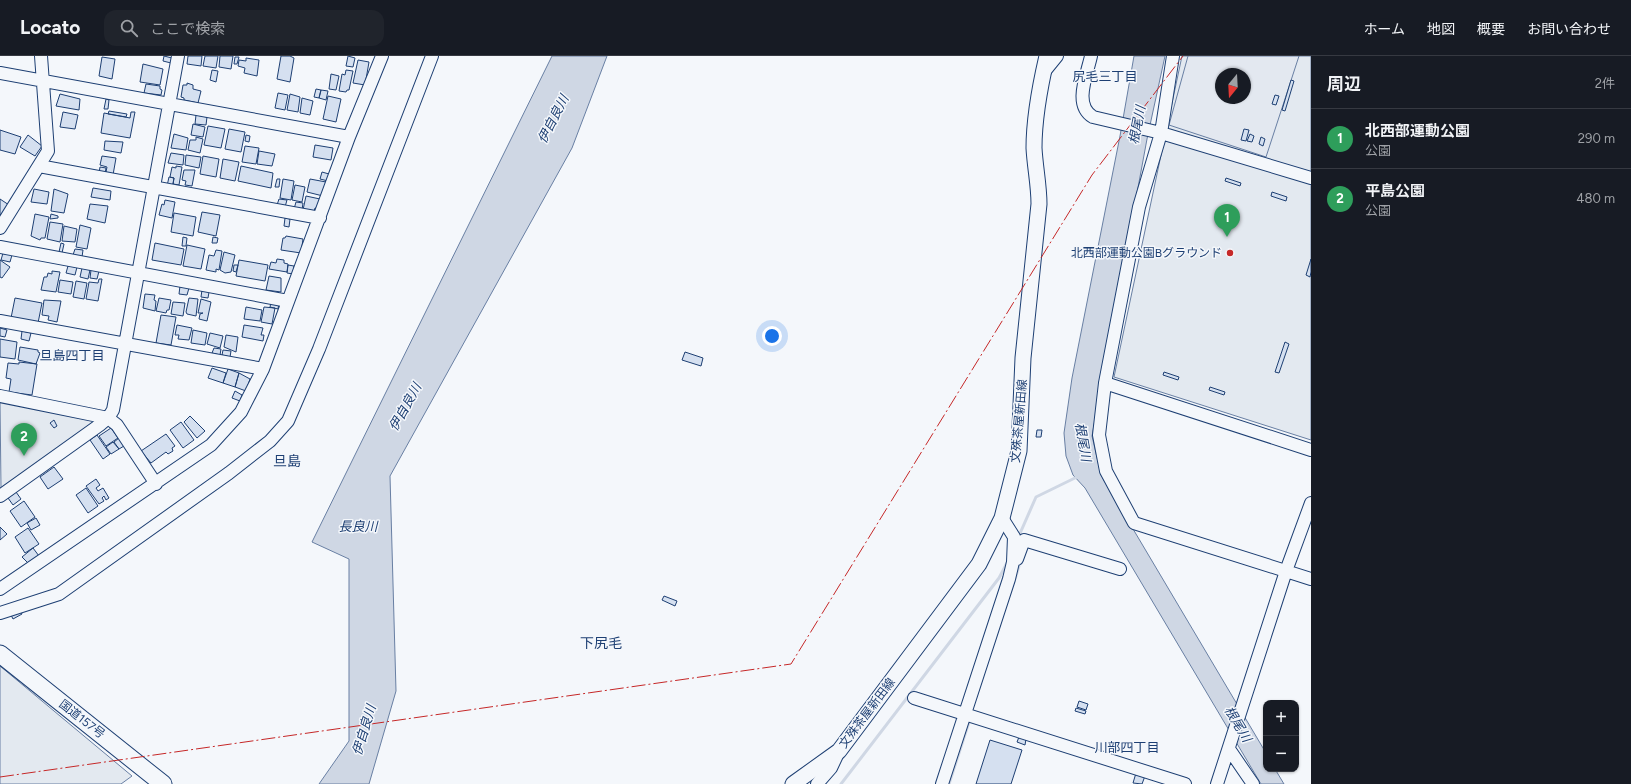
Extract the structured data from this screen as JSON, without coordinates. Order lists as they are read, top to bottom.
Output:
{
  "streets": {
    "highway": ["国道157号"],
    "main road": ["文殊茶屋新田線"]
  },
  "districts": [
    "尻毛三丁目",
    "旦島四丁目",
    "旦島",
    "下尻毛",
    "川部四丁目"
  ],
  "water": ["伊自良川", "根尾川", "長良川"],
  "places": ["北西部運動公園Bグラウンド"],
  "north": "bottom",
  "page": {
    "header": "Locato",
    "search": "ここで検索",
    "nav": [
      "ホーム",
      "地図",
      "概要",
      "お問い合わせ"
    ],
    "heading": ["周辺", "2件"],
    "list": [
      {
        "mark": "1",
        "name": "北西部運動公園",
        "note": "公園",
        "value": "290 m"
      },
      {
        "mark": "2",
        "name": "平島公園",
        "note": "公園",
        "value": "480 m"
      }
    ],
    "pins": ["1", "2"],
    "map_buttons": ["+", "−"]
  }
}
